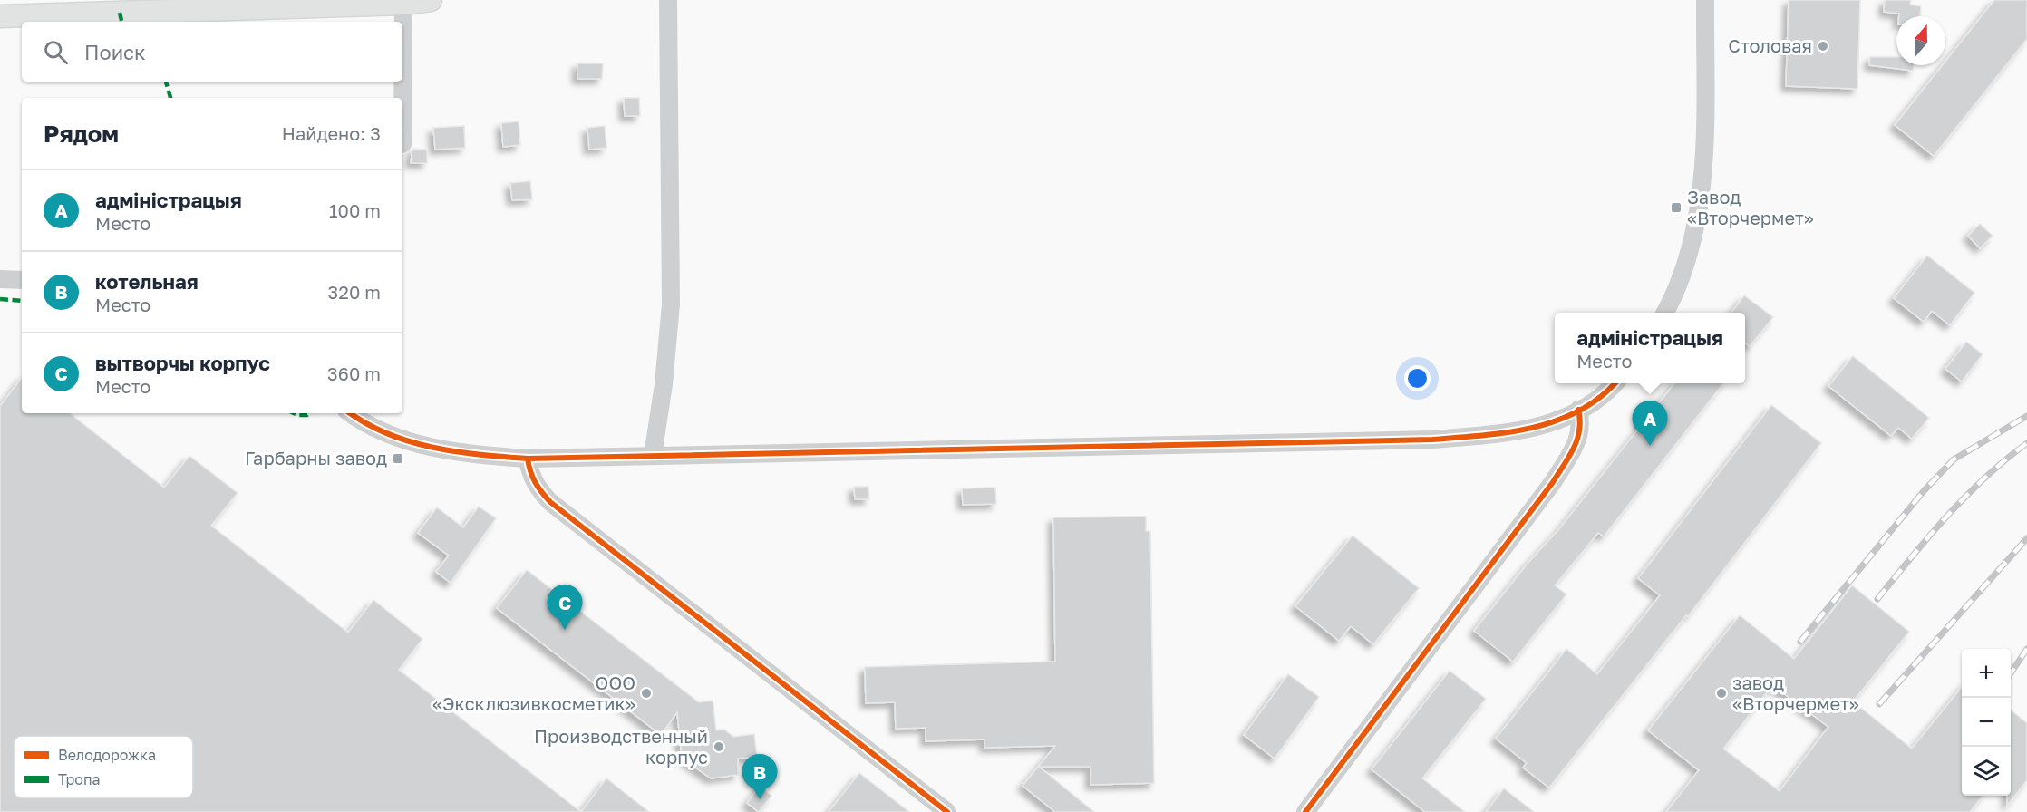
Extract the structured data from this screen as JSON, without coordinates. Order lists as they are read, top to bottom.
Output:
{
  "places": {
    "other": [
      "Столовая",
      "ООО «Эксклюзивкосметик»",
      "завод «Вторчермет»",
      "Производственный корпус"
    ],
    "transit": ["Завод «Вторчермет»", "Гарбарны завод"]
  },
  "legend": ["Велодорожка", "Тропа"],
  "north": "top",
  "page": {
    "search": "Поиск",
    "heading": ["Рядом", "Найдено: 3"],
    "list": [
      {
        "mark": "A",
        "name": "адміністрацыя",
        "note": "Место",
        "value": "100 m"
      },
      {
        "mark": "B",
        "name": "котельная",
        "note": "Место",
        "value": "320 m"
      },
      {
        "mark": "C",
        "name": "вытворчы корпус",
        "note": "Место",
        "value": "360 m"
      }
    ],
    "popup": ["адміністрацыя", "Место"],
    "pins": ["A", "C", "B"],
    "map_buttons": ["+", "−"]
  }
}
